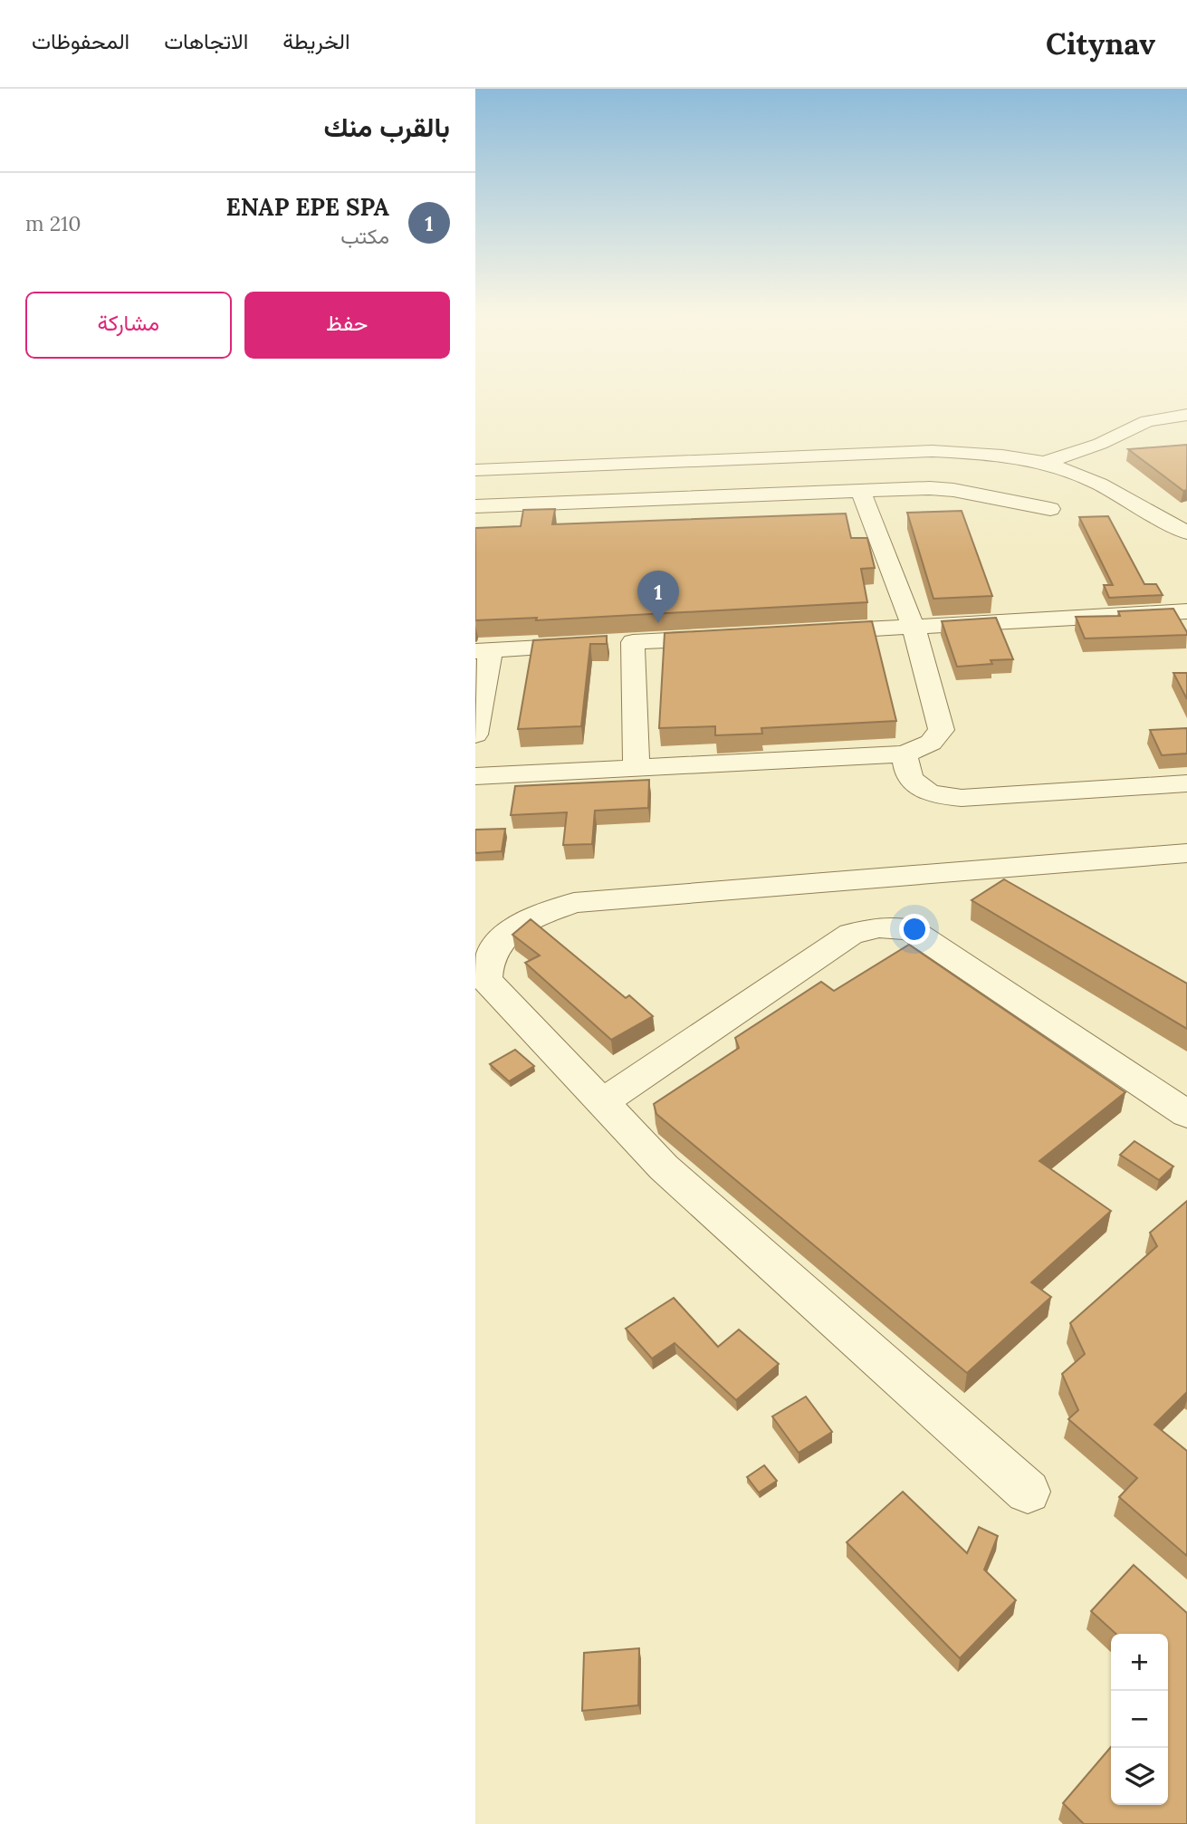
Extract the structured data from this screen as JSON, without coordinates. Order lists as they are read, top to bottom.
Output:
{
  "page": {
    "header": "Citynav",
    "nav": ["الخريطة", "الاتجاهات", "المحفوظات"],
    "heading": "بالقرب منك",
    "list": [
      {
        "mark": "1",
        "name": "ENAP EPE SPA",
        "note": "مكتب",
        "value": "210 m"
      }
    ],
    "buttons": ["حفظ", "مشاركة"],
    "pins": "1",
    "map_buttons": ["+", "−"]
  }
}
